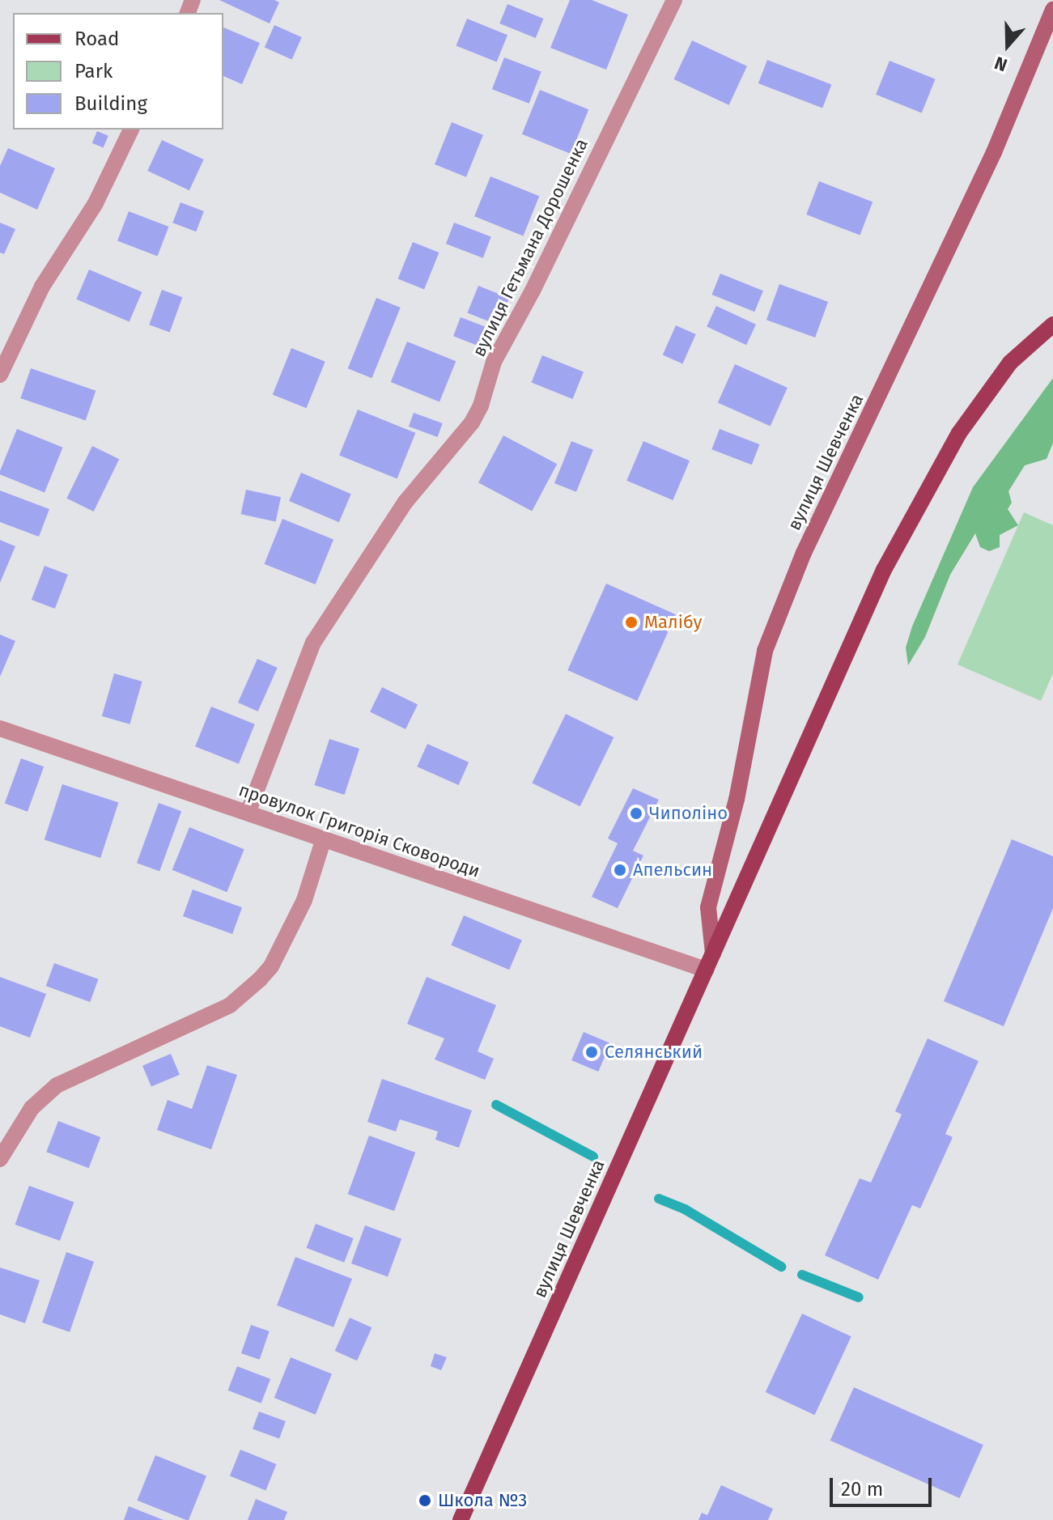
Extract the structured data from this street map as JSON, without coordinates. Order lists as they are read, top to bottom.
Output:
{
  "streets": {
    "main road": ["вулиця Шевченка"],
    "street": ["вулиця Гетьмана Дорошенка", "провулок Григорія Сковороди"]
  },
  "crossings": [
    ["вулиця Гетьмана Дорошенка", "провулок Григорія Сковороди"],
    ["вулиця Шевченка", "провулок Григорія Сковороди"]
  ],
  "places": [
    "Малібу",
    "Чиполіно",
    "Апельсин",
    "Селянський",
    "Школа №3"
  ],
  "legend": ["Road", "Park", "Building"],
  "scale_bar": "20 m",
  "north": "bottom"
}
